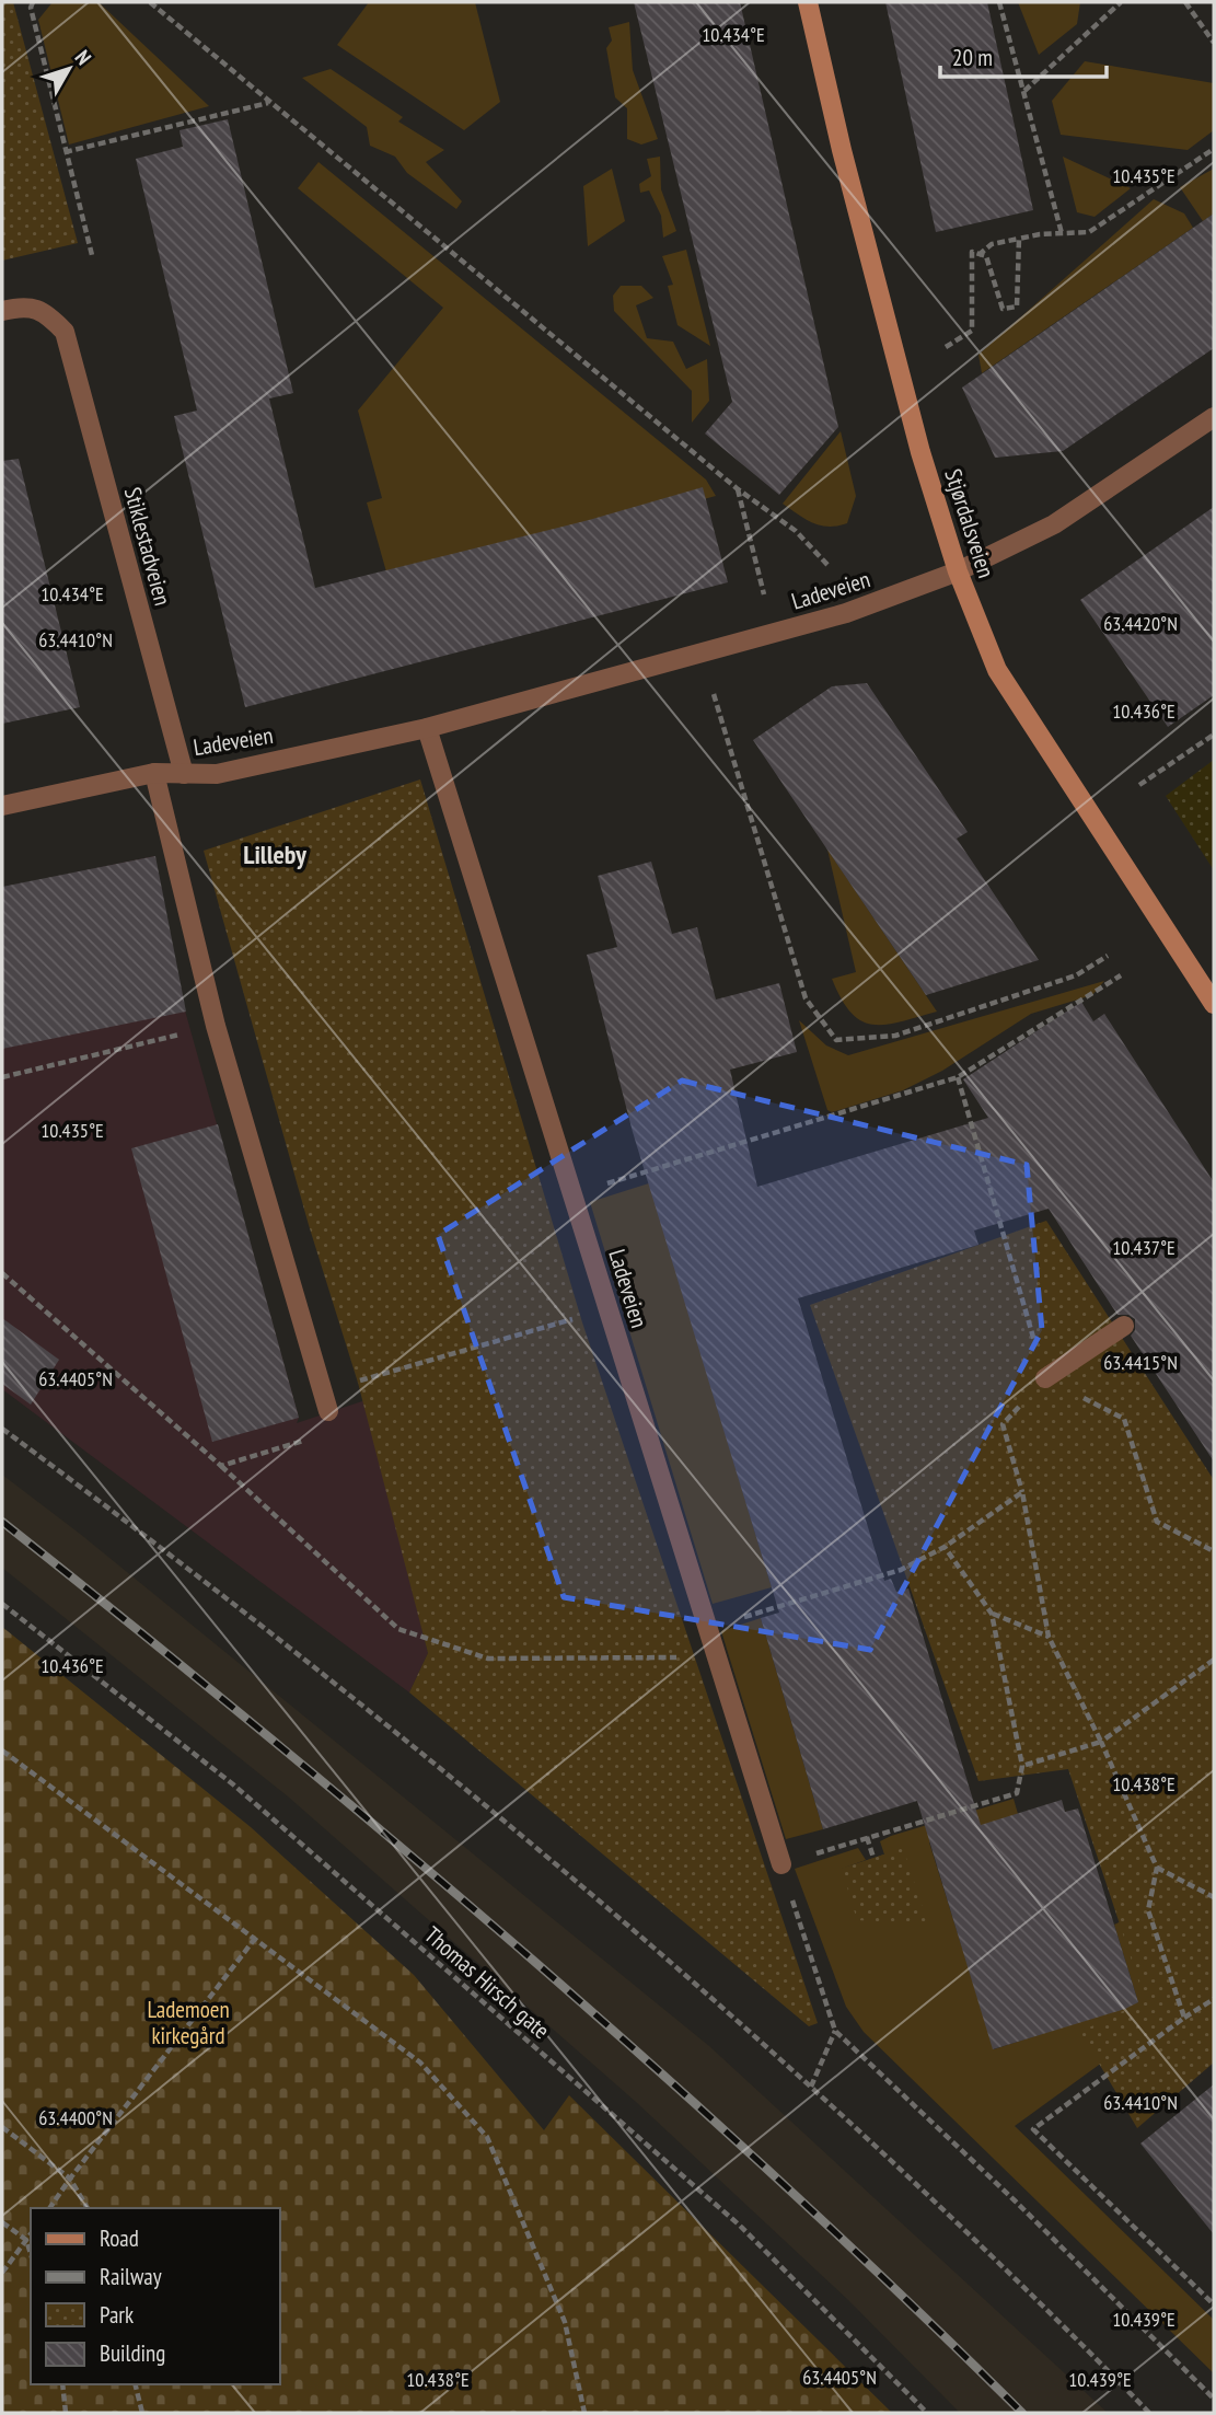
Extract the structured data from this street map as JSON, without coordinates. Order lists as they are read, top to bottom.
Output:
{
  "streets": {
    "street": ["Stjørdalsveien", "Stiklestadveien", "Ladeveien"],
    "path": ["Thomas Hirsch gate"]
  },
  "crossings": [
    ["Stjørdalsveien", "Ladeveien"],
    ["Stiklestadveien", "Ladeveien"]
  ],
  "districts": ["Lilleby"],
  "parks": ["Lademoen kirkegård"],
  "legend": [
    "Road",
    "Railway",
    "Park",
    "Building"
  ],
  "scale_bar": "20 m",
  "north": "top right",
  "coordinates": [
    "10.434°E",
    "10.435°E",
    "63.4420°N",
    "63.4410°N",
    "10.436°E",
    "10.437°E",
    "63.4415°N",
    "63.4405°N",
    "10.438°E",
    "63.4400°N",
    "10.439°E"
  ]
}
